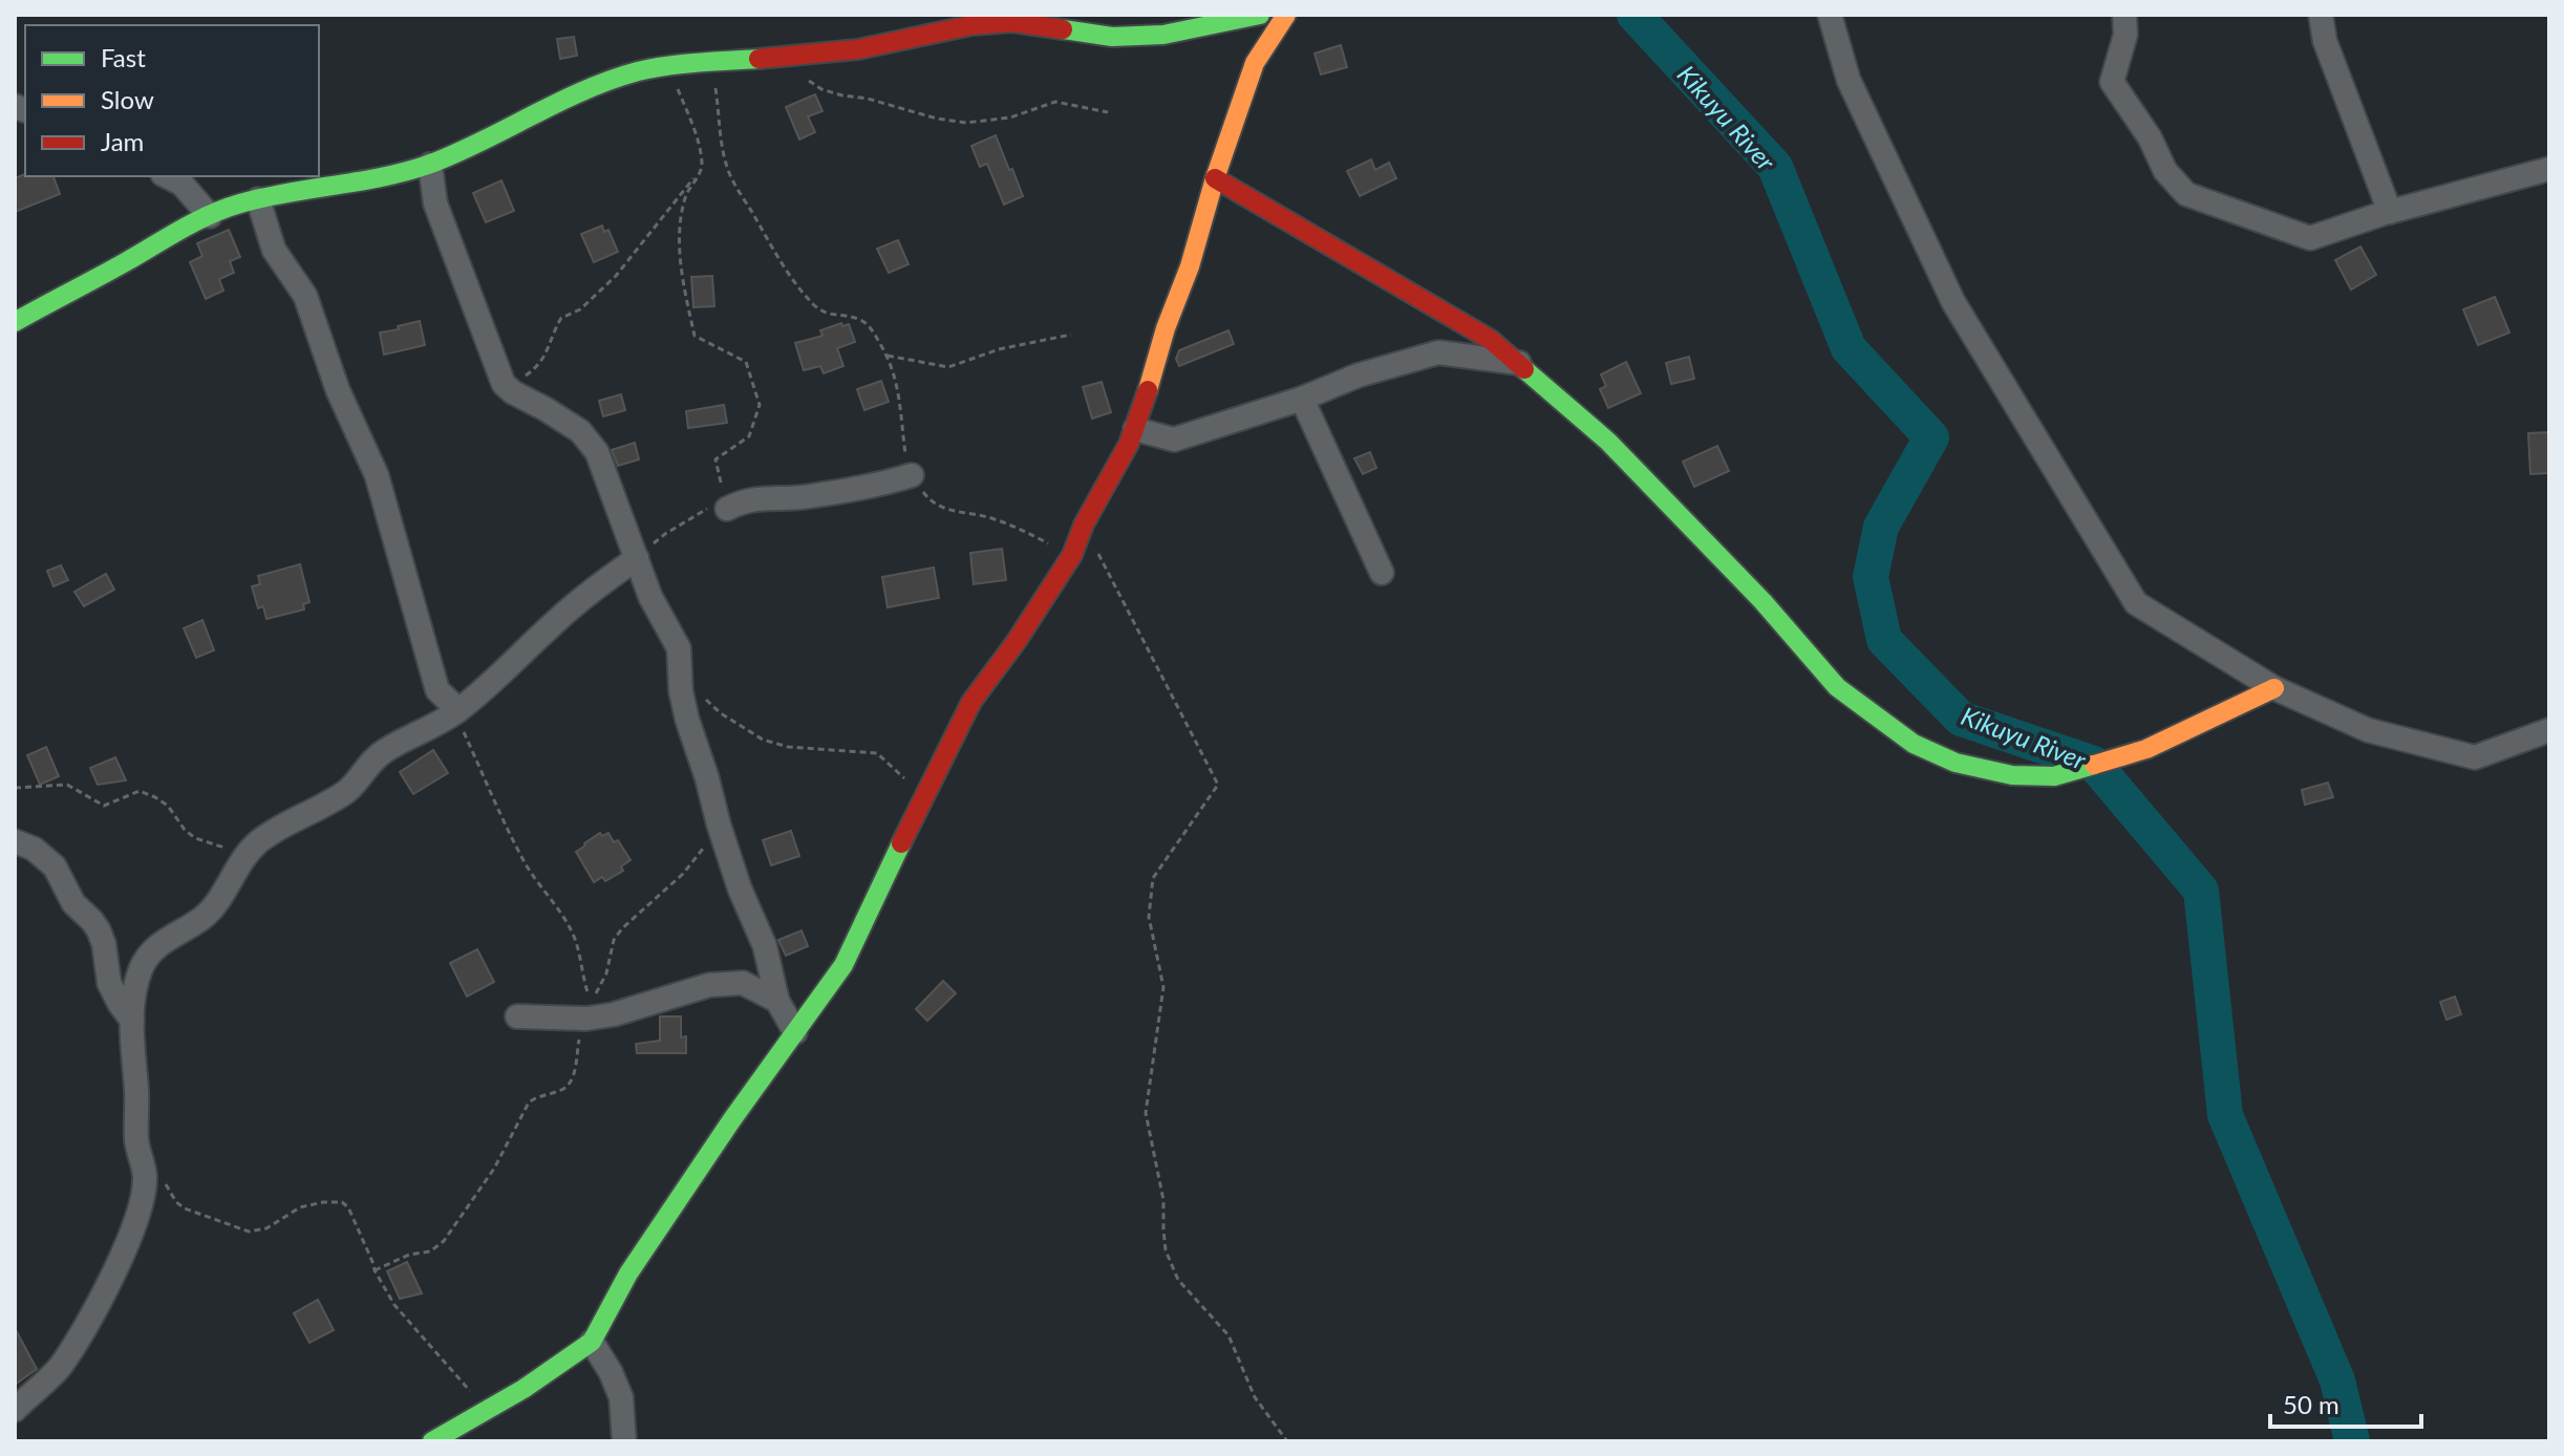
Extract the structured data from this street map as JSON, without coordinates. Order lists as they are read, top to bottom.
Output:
{
  "water": ["Kikuyu River"],
  "legend": ["Fast", "Slow", "Jam"],
  "scale_bar": "50 m"
}
